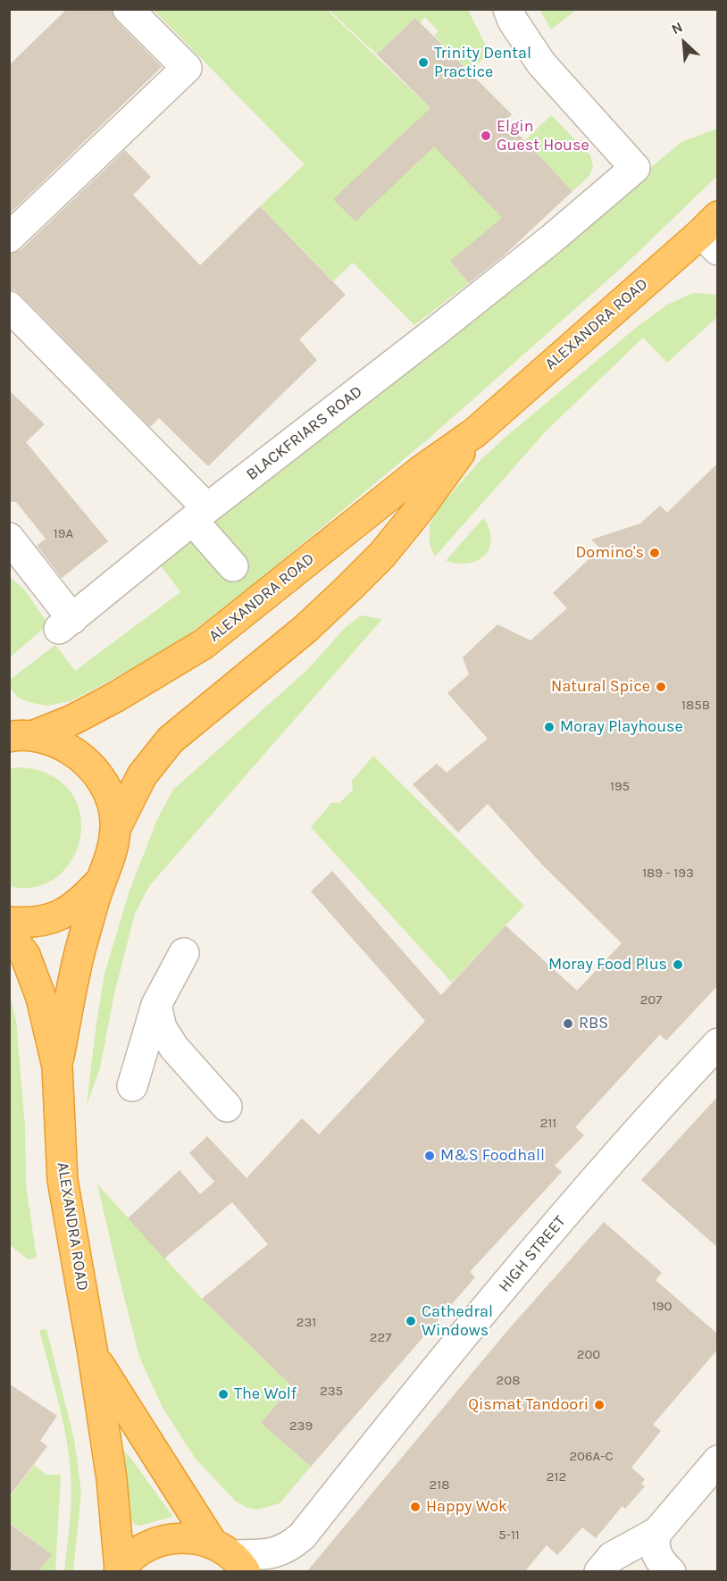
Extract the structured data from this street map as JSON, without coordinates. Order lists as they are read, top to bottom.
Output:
{
  "streets": {
    "highway": ["ALEXANDRA ROAD"],
    "street": ["BLACKFRIARS ROAD", "HIGH STREET"]
  },
  "crossings": [
    ["ALEXANDRA ROAD", "HIGH STREET"]
  ],
  "places": [
    "Trinity Dental Practice",
    "Elgin Guest House",
    "Domino's",
    "Natural Spice",
    "Moray Playhouse",
    "Moray Food Plus",
    "RBS",
    "M&S Foodhall",
    "Cathedral Windows",
    "The Wolf",
    "Qismat Tandoori",
    "Happy Wok"
  ],
  "house_numbers": [
    "19A",
    "185B",
    "195",
    "189 - 193",
    "207",
    "211",
    "190",
    "231",
    "227",
    "200",
    "208",
    "235",
    "239",
    "206A-C",
    "212",
    "218",
    "5-11"
  ],
  "north": "top left"
}
